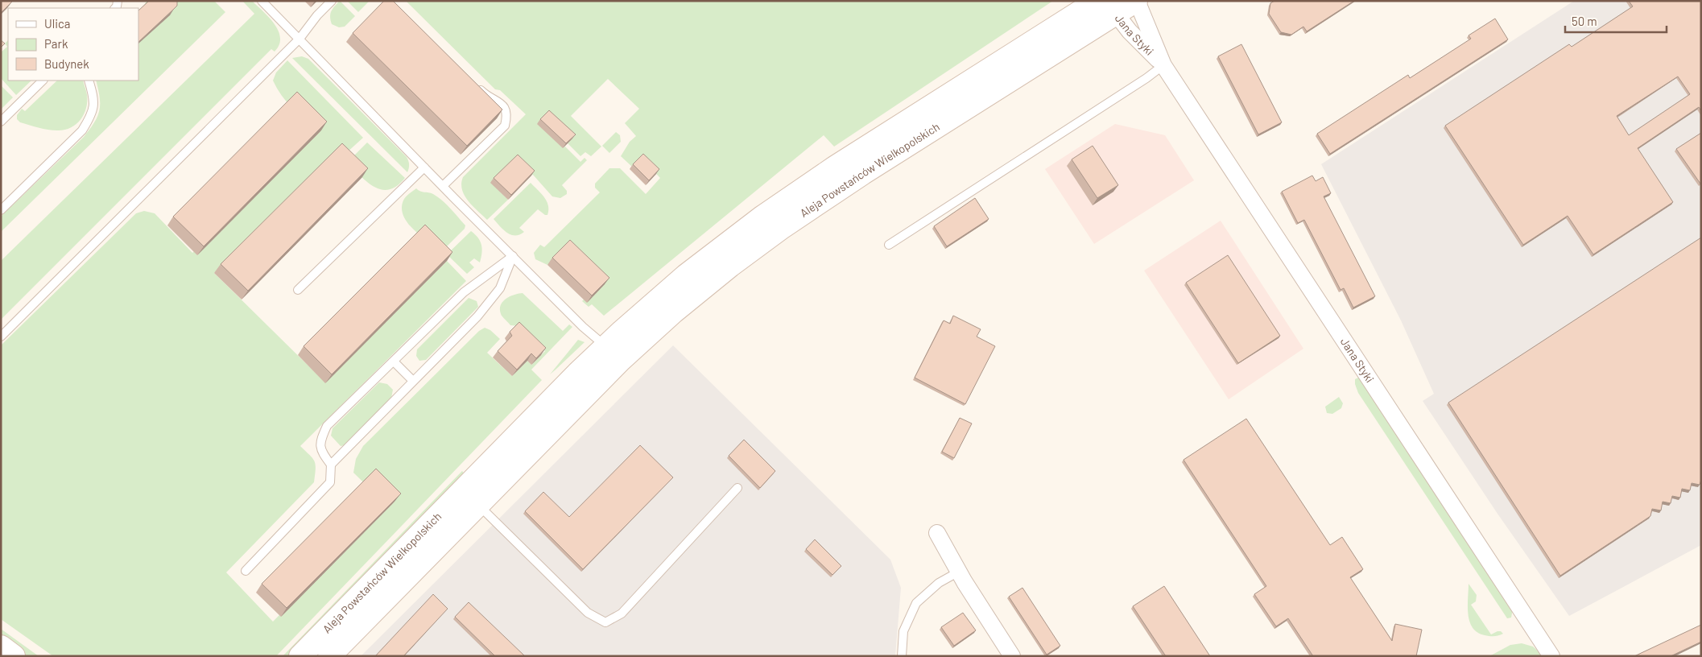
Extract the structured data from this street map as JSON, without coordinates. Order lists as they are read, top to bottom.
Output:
{
  "streets": {
    "main road": ["Aleja Powstańców Wielkopolskich"],
    "street": ["Jana Styki"]
  },
  "crossings": [
    ["Jana Styki", "Aleja Powstańców Wielkopolskich"]
  ],
  "legend": ["Ulica", "Park", "Budynek"],
  "scale_bar": "50 m"
}
